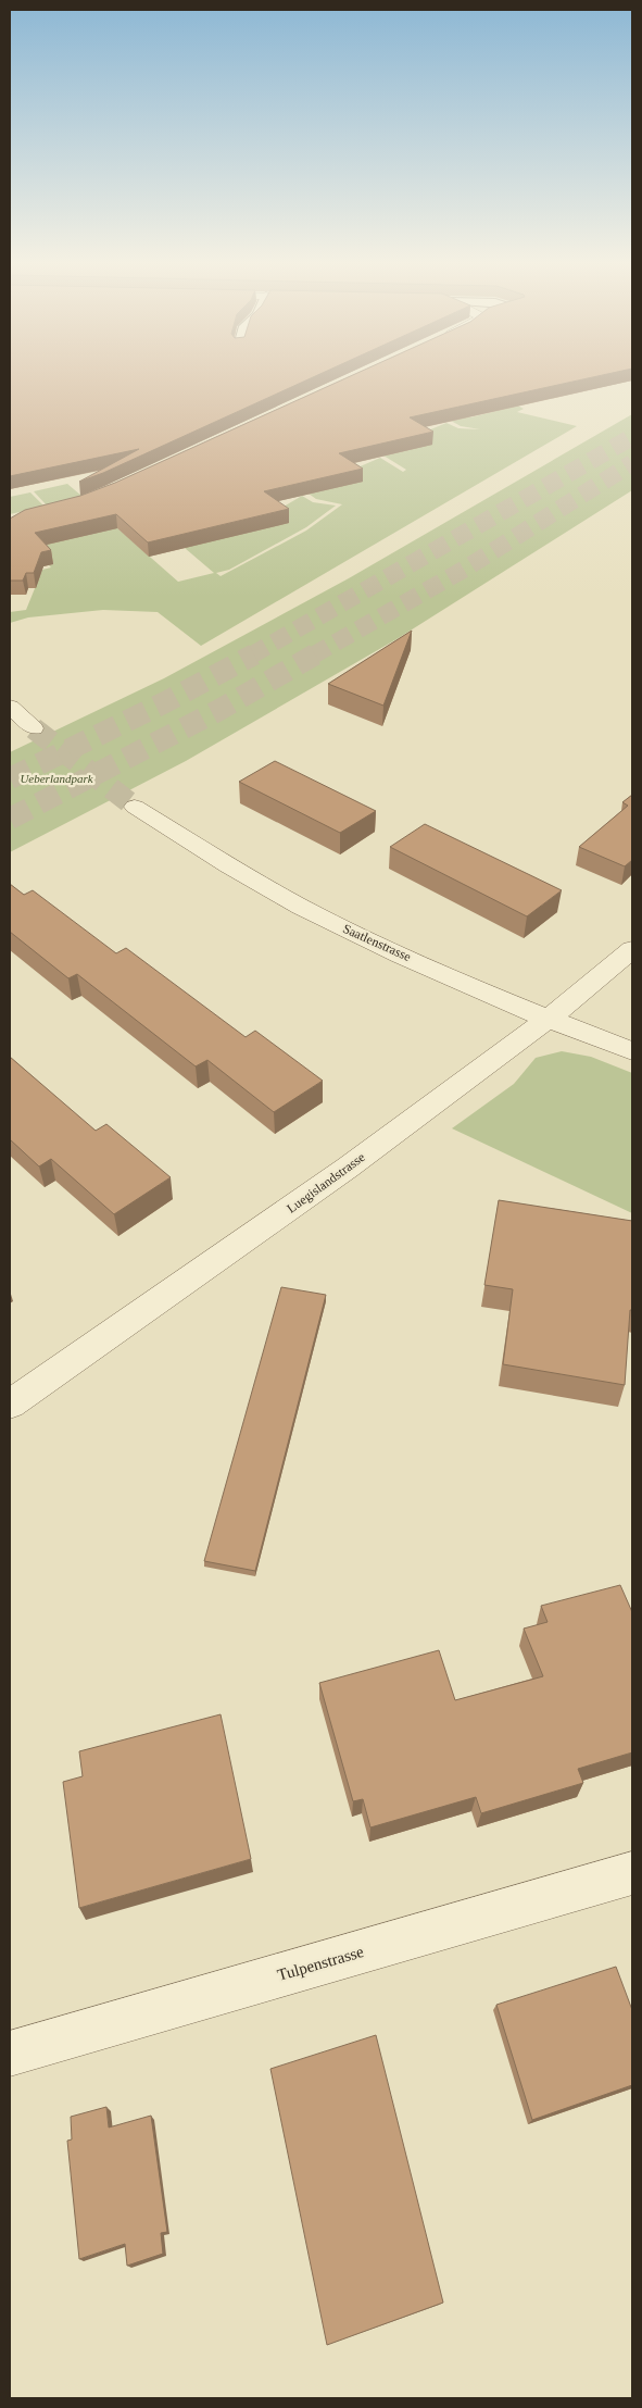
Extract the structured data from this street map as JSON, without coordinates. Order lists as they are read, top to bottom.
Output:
{
  "streets": {
    "street": ["Saatlenstrasse", "Luegislandstrasse", "Tulpenstrasse"]
  },
  "crossings": [
    ["Saatlenstrasse", "Luegislandstrasse"]
  ],
  "parks": ["Ueberlandpark"]
}
